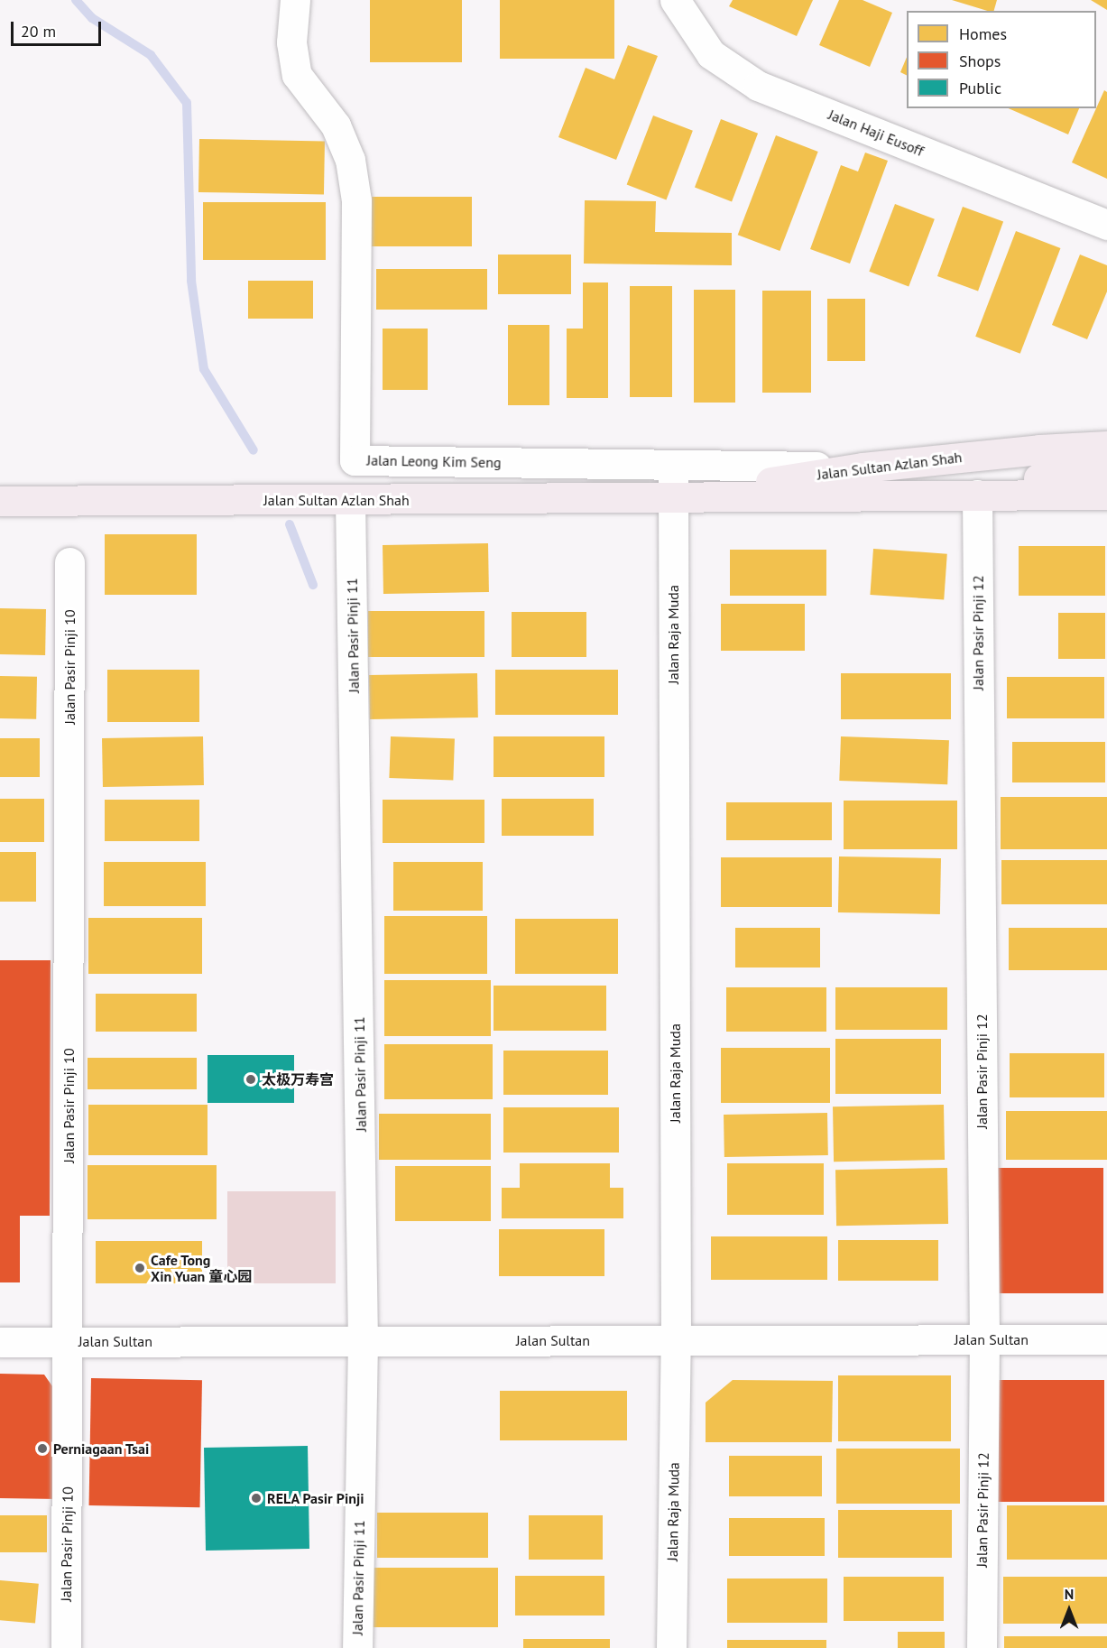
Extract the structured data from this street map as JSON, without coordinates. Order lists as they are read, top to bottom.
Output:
{
  "streets": {
    "main road": ["Jalan Sultan Azlan Shah"],
    "street": [
      "Jalan Haji Eusoff",
      "Jalan Leong Kim Seng",
      "Jalan Pasir Pinji 12",
      "Jalan Raja Muda",
      "Jalan Pasir Pinji 11",
      "Jalan Pasir Pinji 10",
      "Jalan Sultan"
    ]
  },
  "crossings": [
    ["Jalan Leong Kim Seng", "Jalan Sultan Azlan Shah"],
    ["Jalan Leong Kim Seng", "Jalan Raja Muda"],
    ["Jalan Sultan Azlan Shah", "Jalan Pasir Pinji 12"],
    ["Jalan Sultan Azlan Shah", "Jalan Raja Muda"],
    ["Jalan Sultan Azlan Shah", "Jalan Pasir Pinji 11"],
    ["Jalan Pasir Pinji 12", "Jalan Sultan"],
    ["Jalan Raja Muda", "Jalan Sultan"],
    ["Jalan Pasir Pinji 11", "Jalan Sultan"],
    ["Jalan Pasir Pinji 10", "Jalan Sultan"]
  ],
  "places": [
    "太极万寿宫",
    "Cafe Tong Xin Yuan 童心园",
    "Perniagaan Tsai",
    "RELA Pasir Pinji"
  ],
  "legend": ["Homes", "Shops", "Public"],
  "scale_bar": "20 m",
  "north": "top"
}
